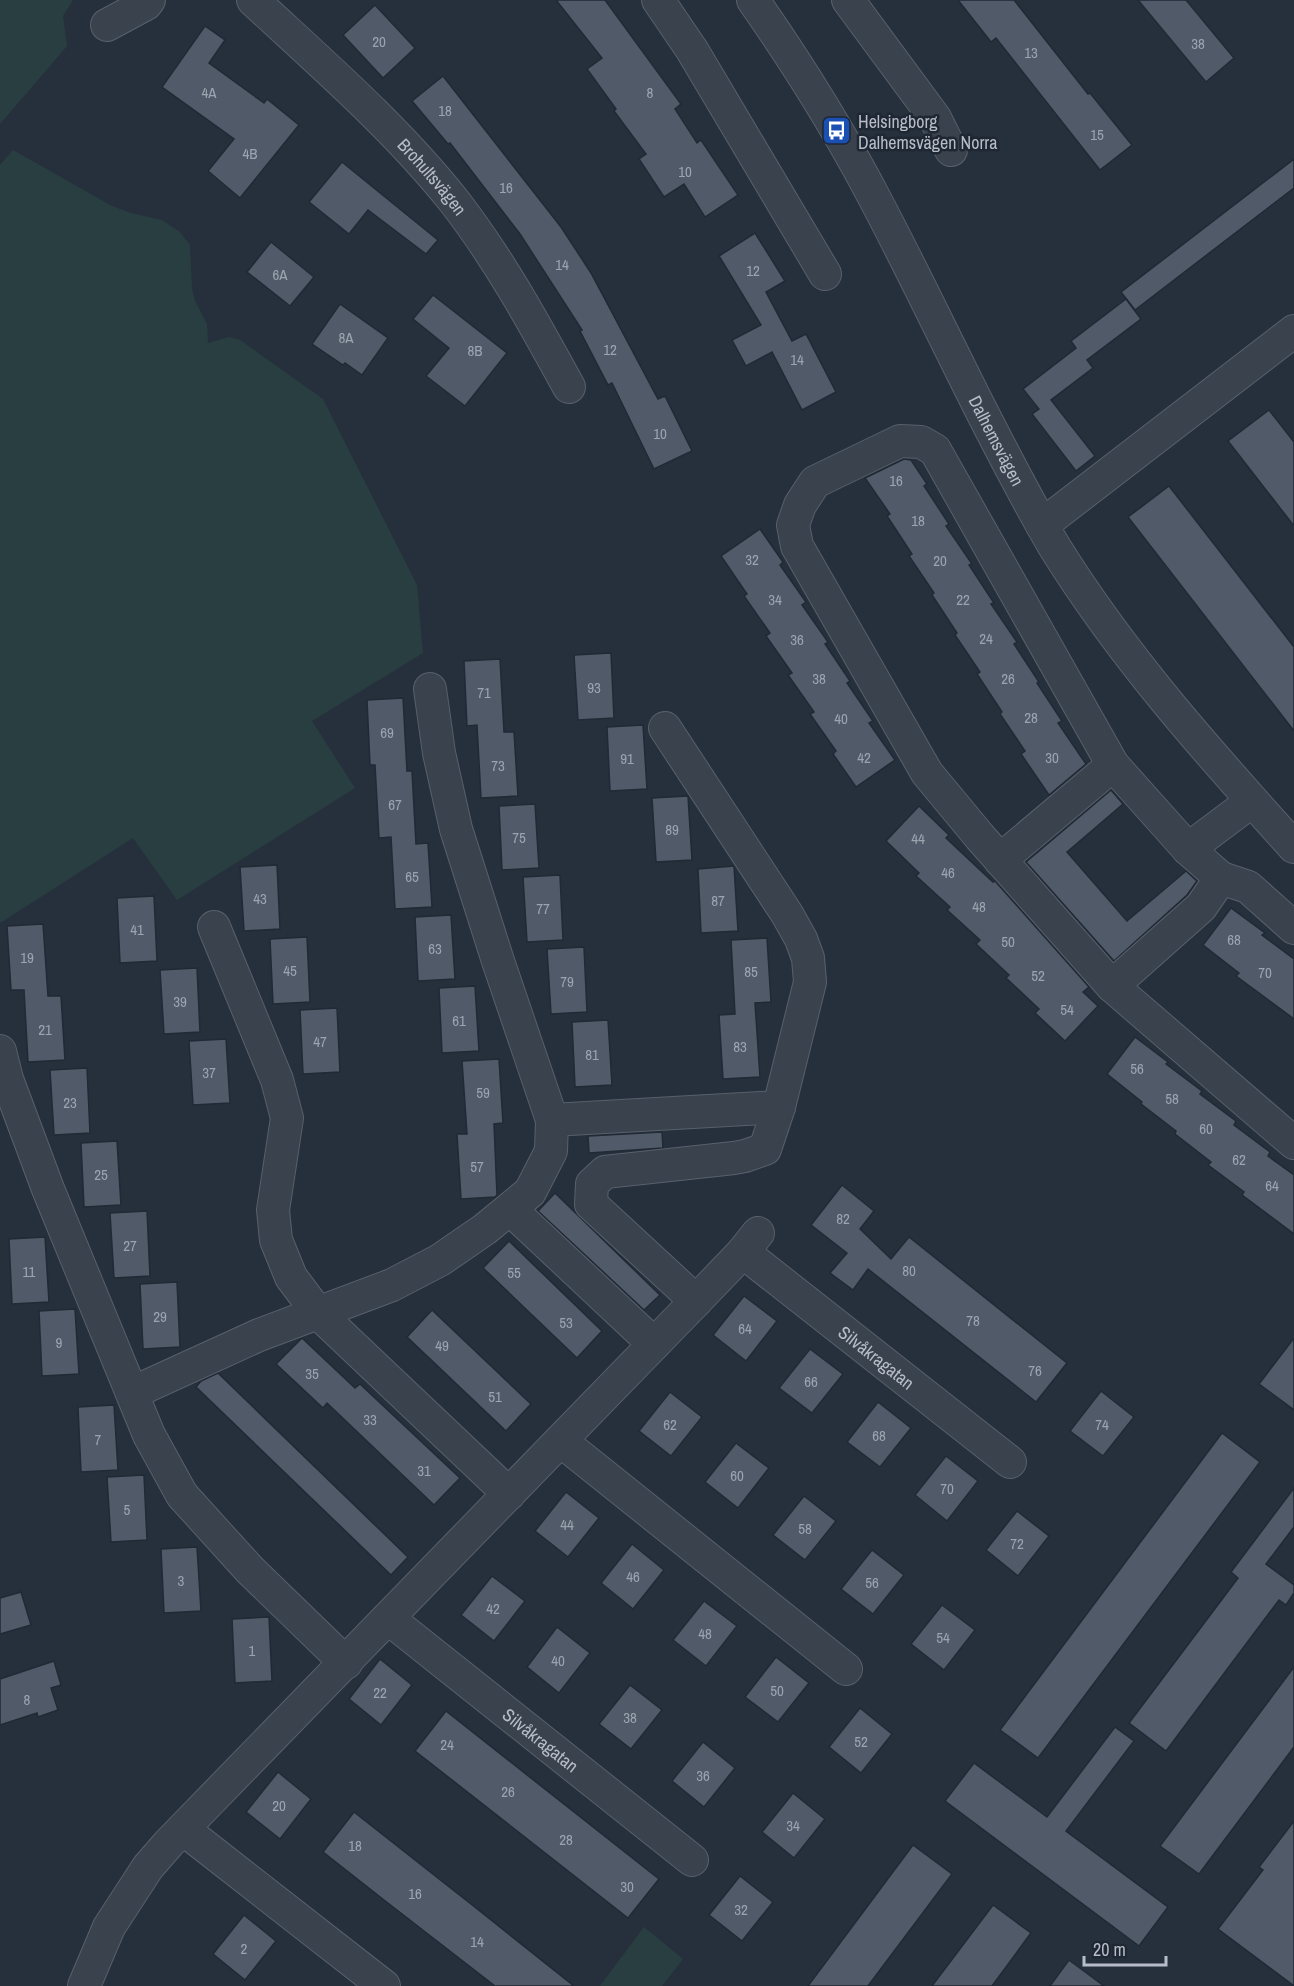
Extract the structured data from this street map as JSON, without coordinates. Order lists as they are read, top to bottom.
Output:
{
  "streets": {
    "street": ["Brohultsvägen", "Dalhemsvägen", "Silvåkragatan"]
  },
  "places": {
    "bus stop": ["Helsingborg Dalhemsvägen Norra"]
  },
  "house_numbers": [
    "20",
    "38",
    "13",
    "4A",
    "8",
    "18",
    "15",
    "4B",
    "10",
    "16",
    "14",
    "12",
    "6A",
    "8A",
    "12",
    "8B",
    "14",
    "10",
    "16",
    "18",
    "32",
    "20",
    "34",
    "22",
    "24",
    "36",
    "38",
    "26",
    "93",
    "71",
    "28",
    "40",
    "69",
    "42",
    "30",
    "91",
    "73",
    "67",
    "89",
    "75",
    "44",
    "46",
    "65",
    "43",
    "87",
    "48",
    "77",
    "41",
    "68",
    "50",
    "63",
    "19",
    "45",
    "85",
    "70",
    "52",
    "79",
    "39",
    "54",
    "61",
    "21",
    "47",
    "83",
    "81",
    "56",
    "37",
    "59",
    "58",
    "23",
    "60",
    "62",
    "57",
    "25",
    "64",
    "82",
    "27",
    "80",
    "11",
    "55",
    "29",
    "78",
    "53",
    "64",
    "9",
    "49",
    "76",
    "35",
    "66",
    "51",
    "33",
    "62",
    "74",
    "68",
    "7",
    "31",
    "60",
    "70",
    "5",
    "44",
    "58",
    "72",
    "46",
    "3",
    "56",
    "42",
    "48",
    "54",
    "1",
    "40",
    "50",
    "22",
    "8",
    "38",
    "52",
    "24",
    "36",
    "26",
    "20",
    "34",
    "28",
    "18",
    "30",
    "16",
    "32",
    "14",
    "2"
  ],
  "scale_bar": "20 m"
}
